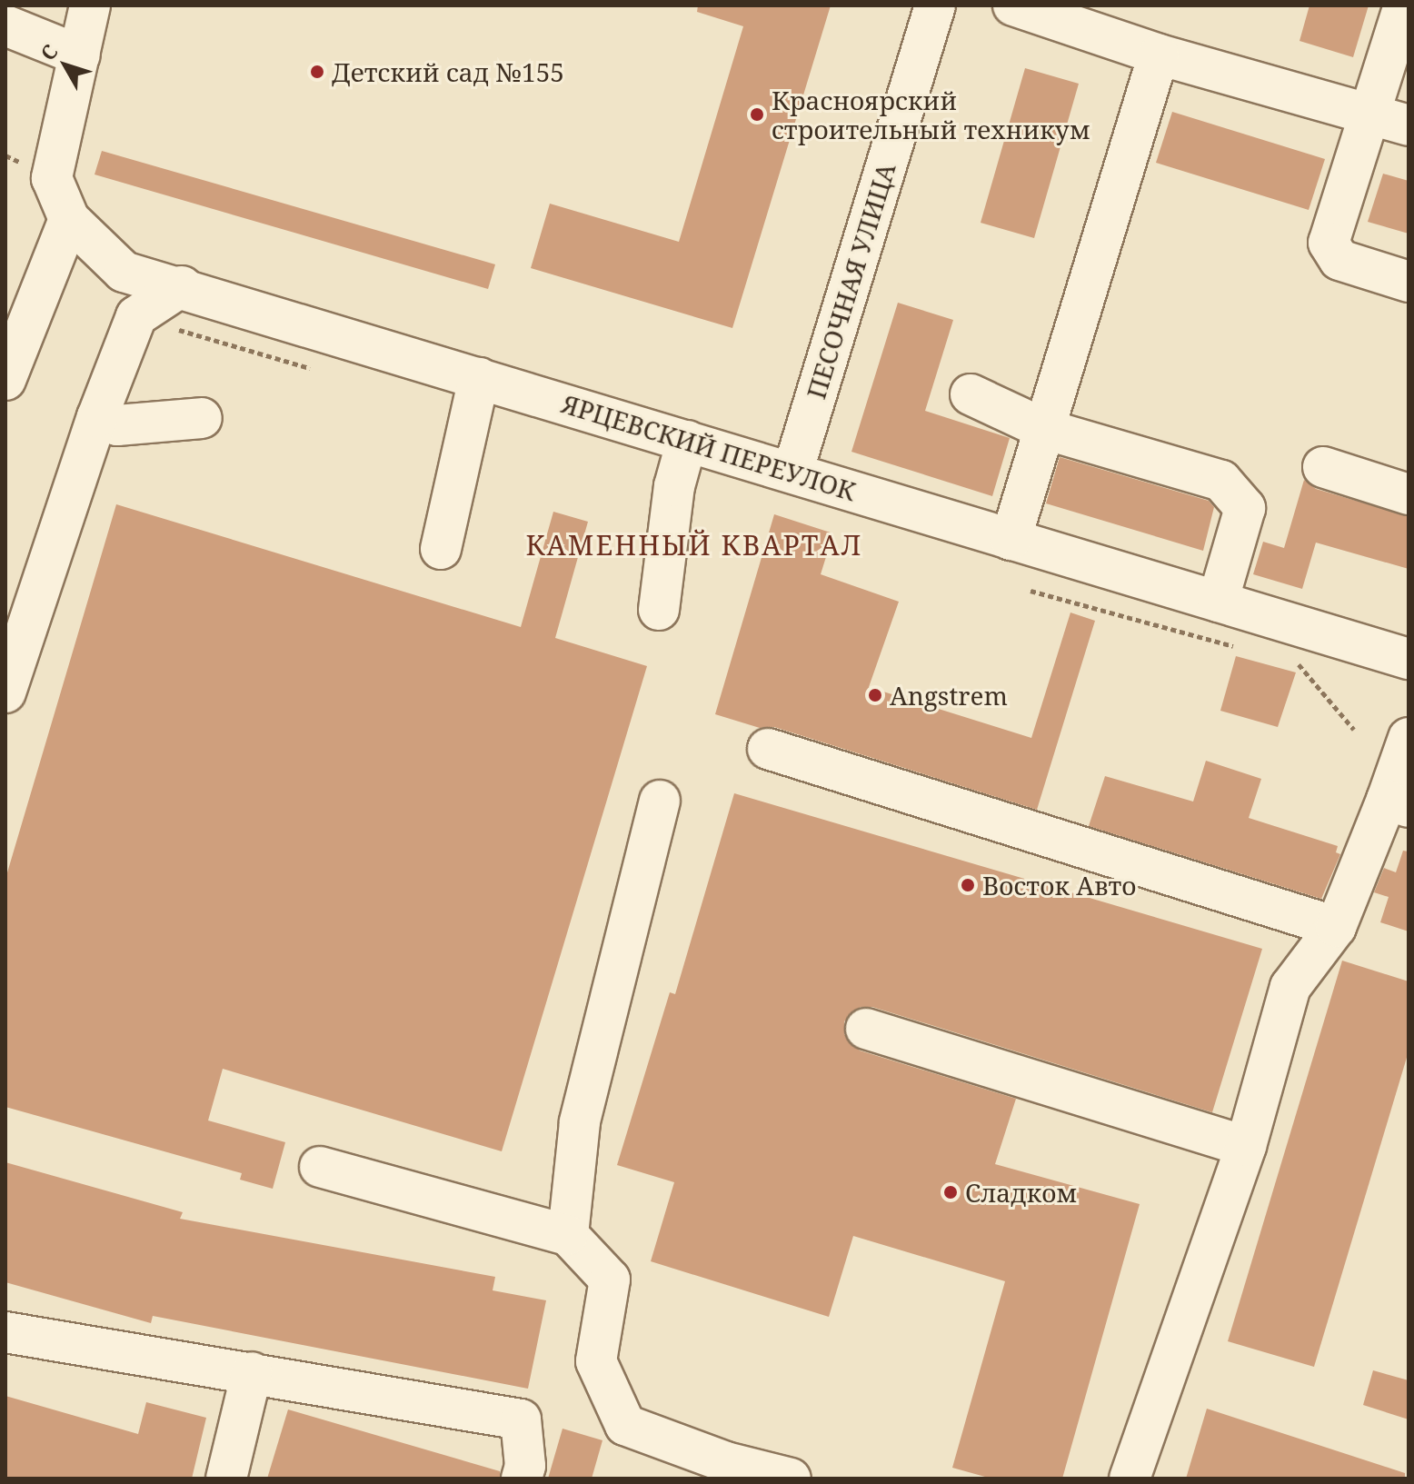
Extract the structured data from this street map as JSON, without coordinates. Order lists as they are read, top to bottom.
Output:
{
  "streets": {
    "street": ["ПЕСОЧНАЯ УЛИЦА", "ЯРЦЕВСКИЙ ПЕРЕУЛОК"]
  },
  "crossings": [
    ["ПЕСОЧНАЯ УЛИЦА", "ЯРЦЕВСКИЙ ПЕРЕУЛОК"]
  ],
  "districts": ["КАМЕННЫЙ КВАРТАЛ"],
  "places": [
    "Детский сад №155",
    "Красноярский строительный техникум",
    "Angstrem",
    "Восток Авто",
    "Сладком"
  ],
  "north": "top left"
}
